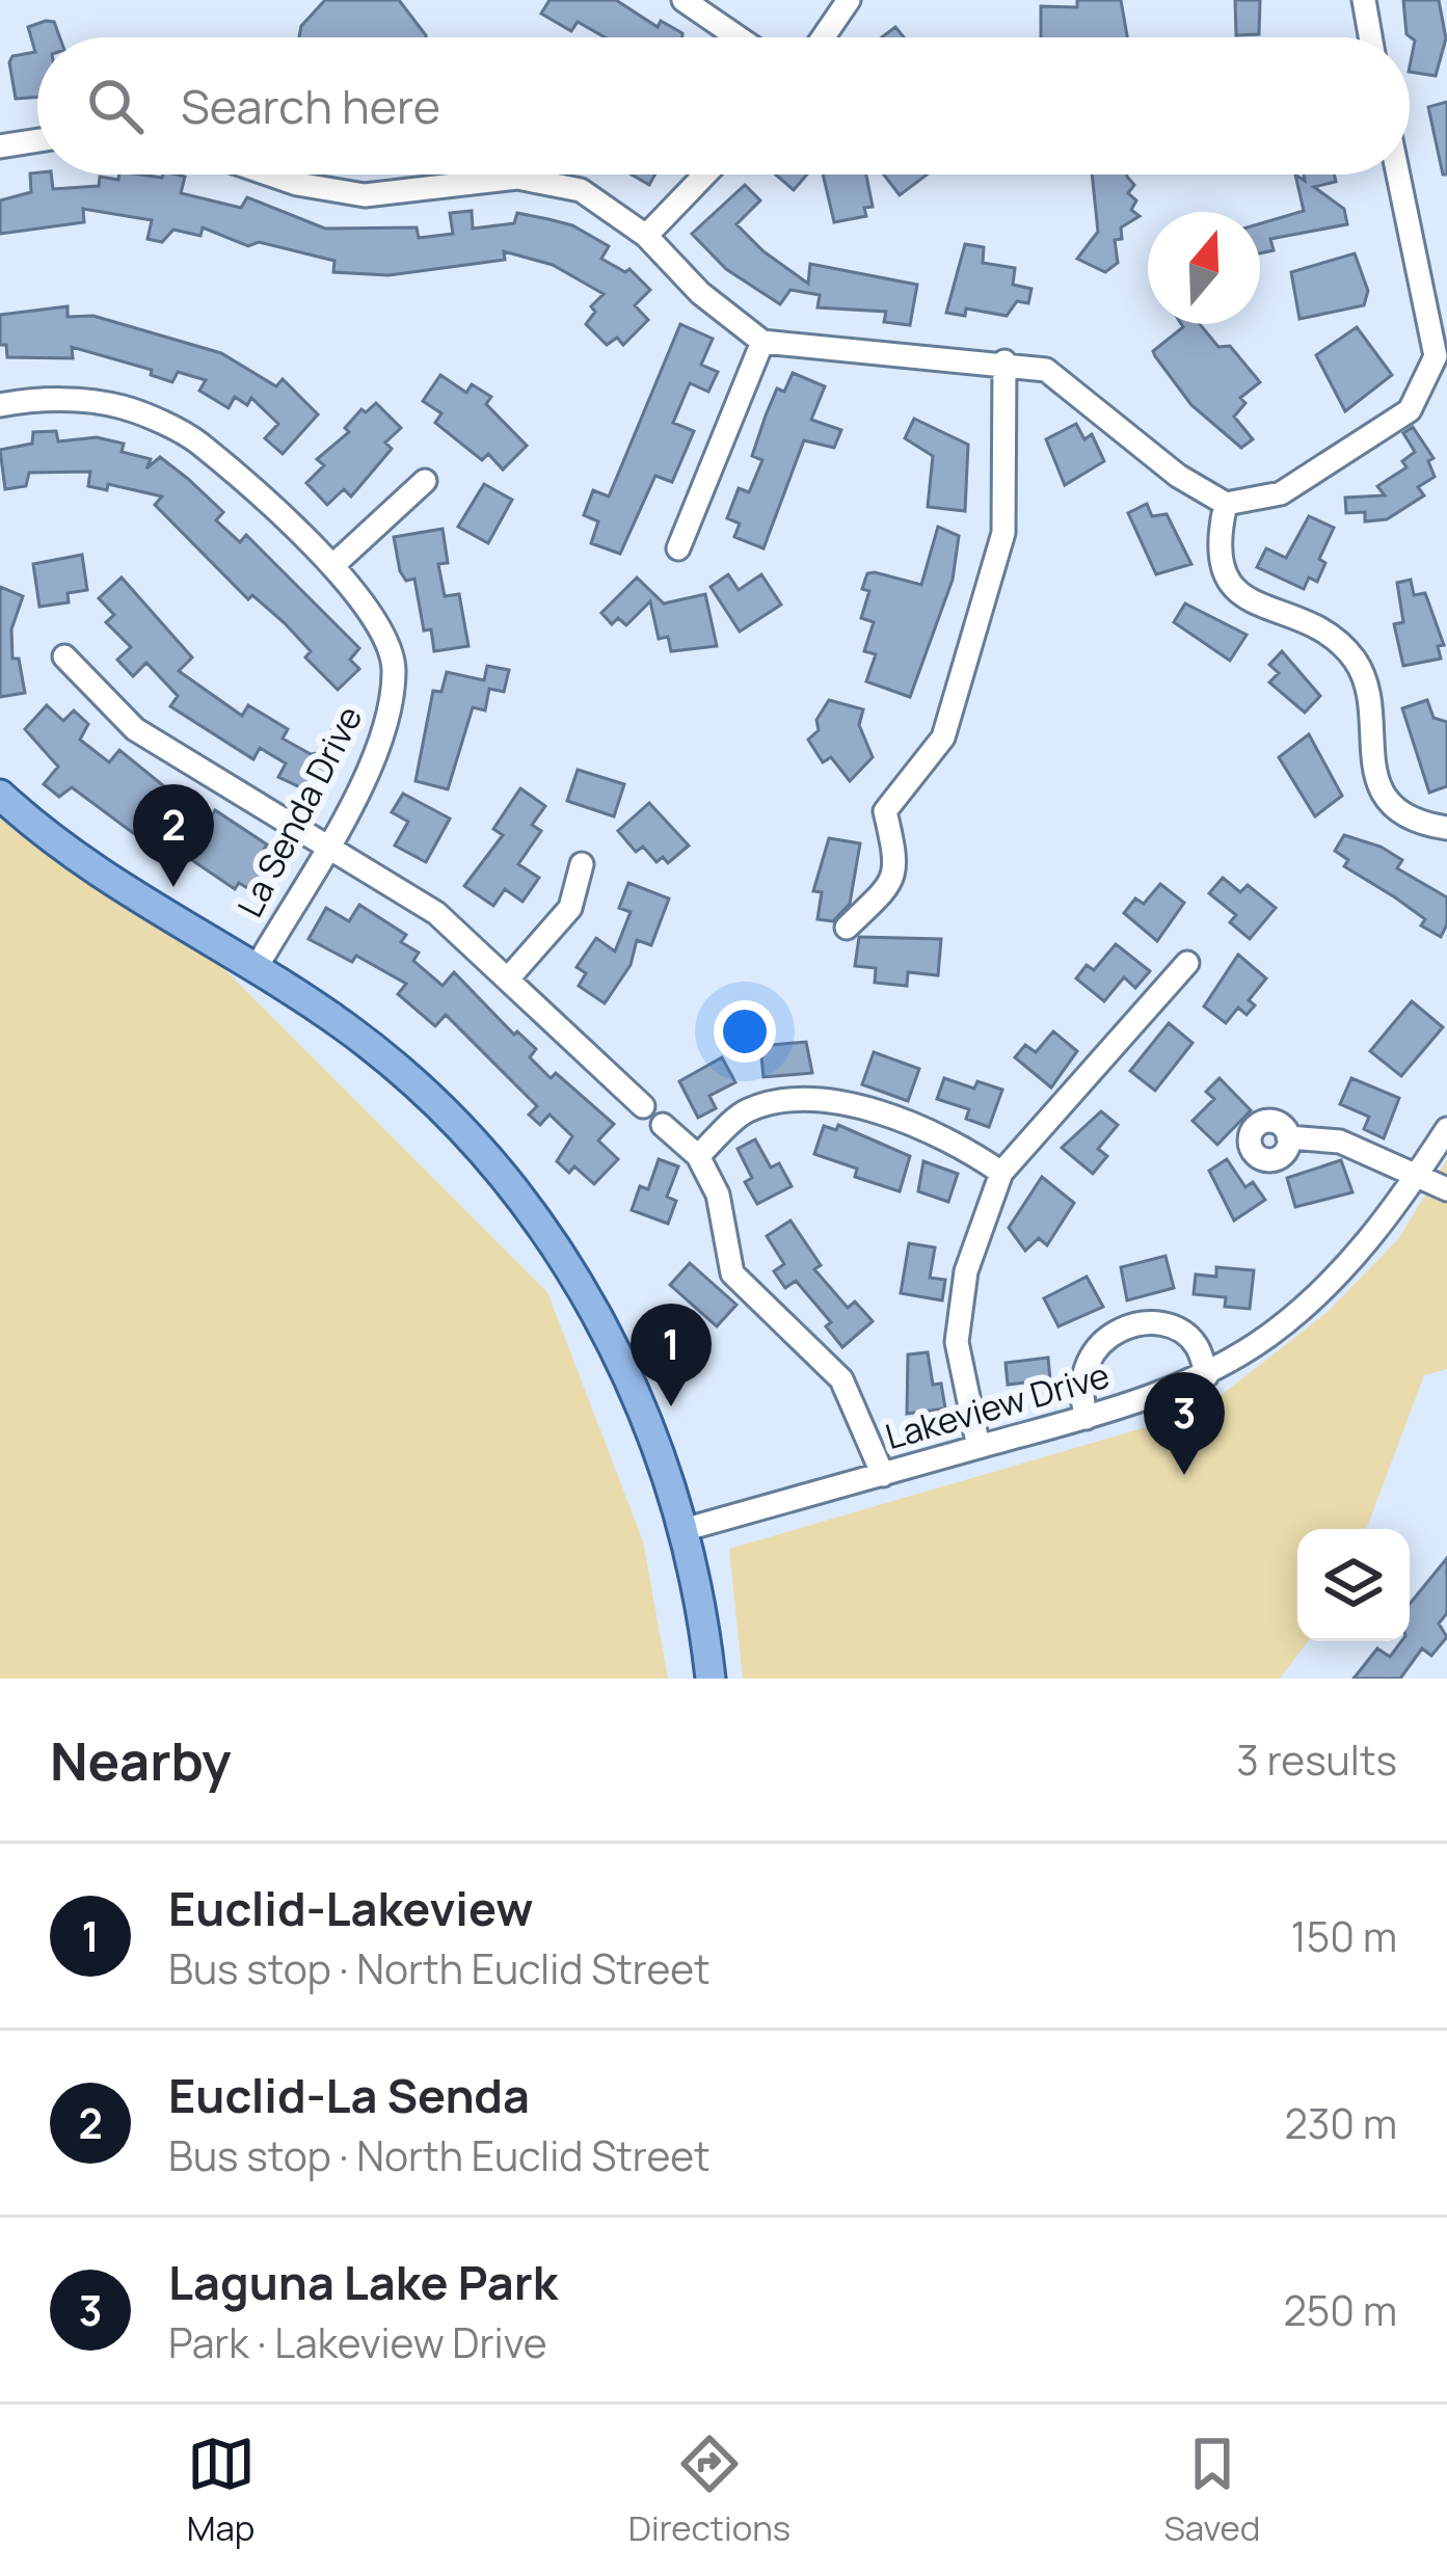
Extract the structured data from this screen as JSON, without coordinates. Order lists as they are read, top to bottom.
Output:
{
  "streets": {
    "street": ["La Senda Drive", "Lakeview Drive"]
  },
  "north": "top",
  "page": {
    "search": "Search here",
    "pins": ["2", "1", "3"],
    "heading": ["Nearby", "3 results"],
    "list": [
      {
        "mark": "1",
        "name": "Euclid-Lakeview",
        "note": "Bus stop · North Euclid Street",
        "value": "150 m"
      },
      {
        "mark": "2",
        "name": "Euclid-La Senda",
        "note": "Bus stop · North Euclid Street",
        "value": "230 m"
      },
      {
        "mark": "3",
        "name": "Laguna Lake Park",
        "note": "Park · Lakeview Drive",
        "value": "250 m"
      }
    ],
    "nav": ["Map", "Directions", "Saved"]
  }
}
